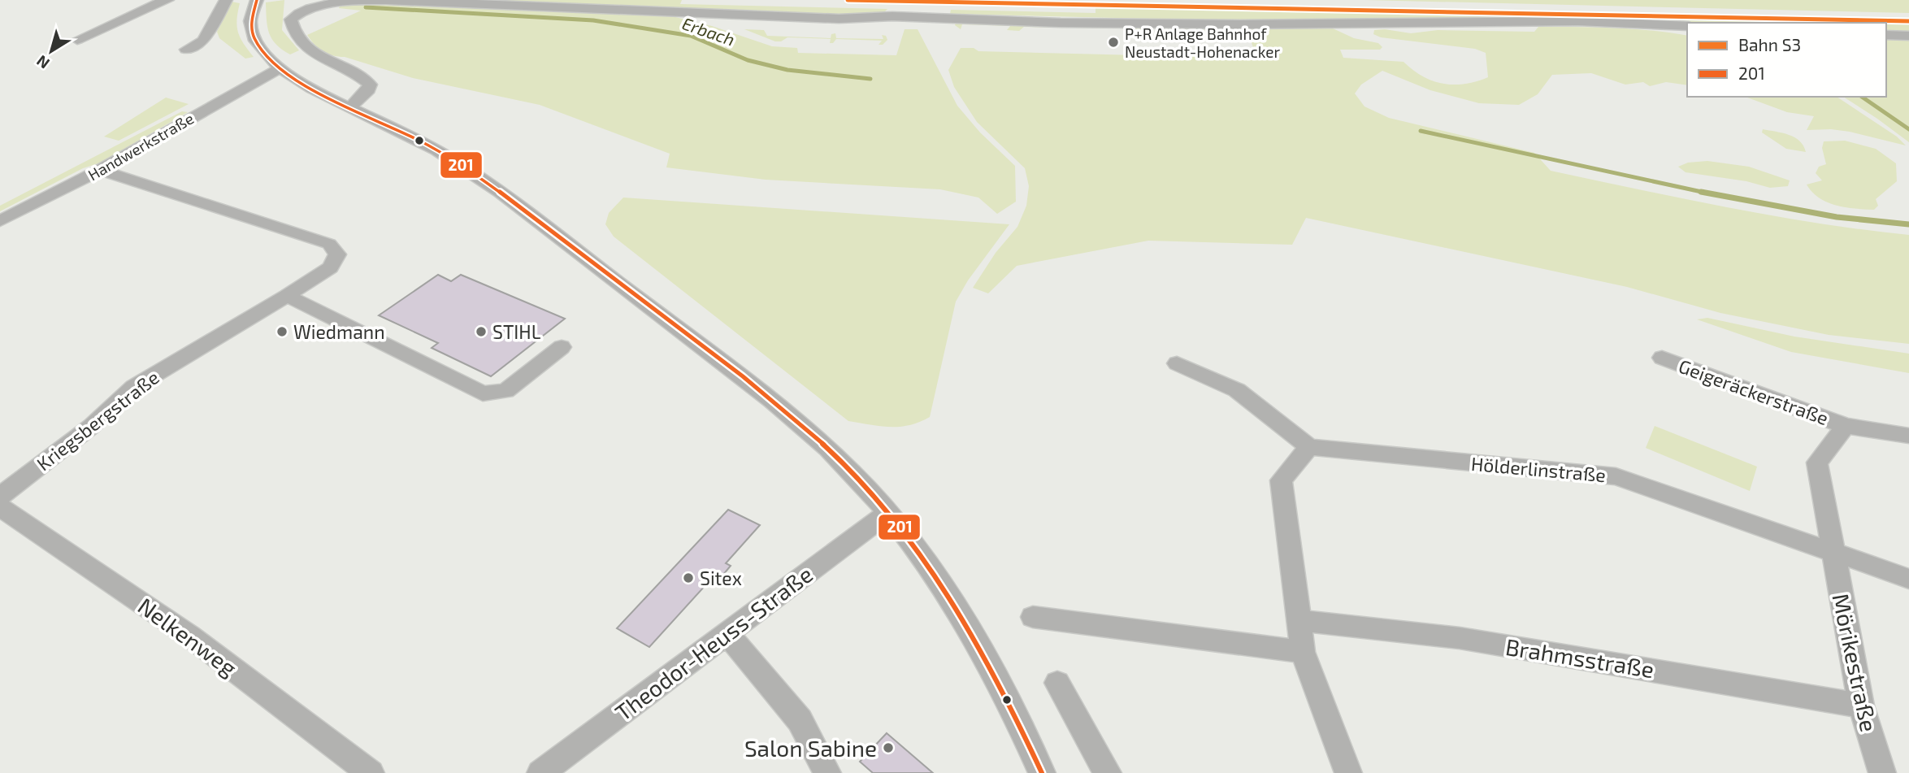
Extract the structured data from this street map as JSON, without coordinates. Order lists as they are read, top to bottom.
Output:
{
  "streets": {
    "street": [
      "Handwerkstraße",
      "Geigeräckerstraße",
      "Kriegsbergstraße",
      "Hölderlinstraße",
      "Nelkenweg",
      "Theodor-Heuss-Straße",
      "Brahmsstraße",
      "Mörikestraße"
    ]
  },
  "crossings": [
    ["Handwerkstraße", "Kriegsbergstraße"],
    ["Geigeräckerstraße", "Hölderlinstraße"],
    ["Geigeräckerstraße", "Mörikestraße"],
    ["Kriegsbergstraße", "Nelkenweg"],
    ["Hölderlinstraße", "Mörikestraße"],
    ["Brahmsstraße", "Mörikestraße"]
  ],
  "water": ["Erbach"],
  "places": [
    "P+R Anlage Bahnhof Neustadt-Hohenacker",
    "Wiedmann",
    "STIHL",
    "Sitex",
    "Salon Sabine"
  ],
  "lines": ["rail line S3", "transit line 201"],
  "legend": ["Bahn S3", "201"],
  "north": "bottom left"
}
